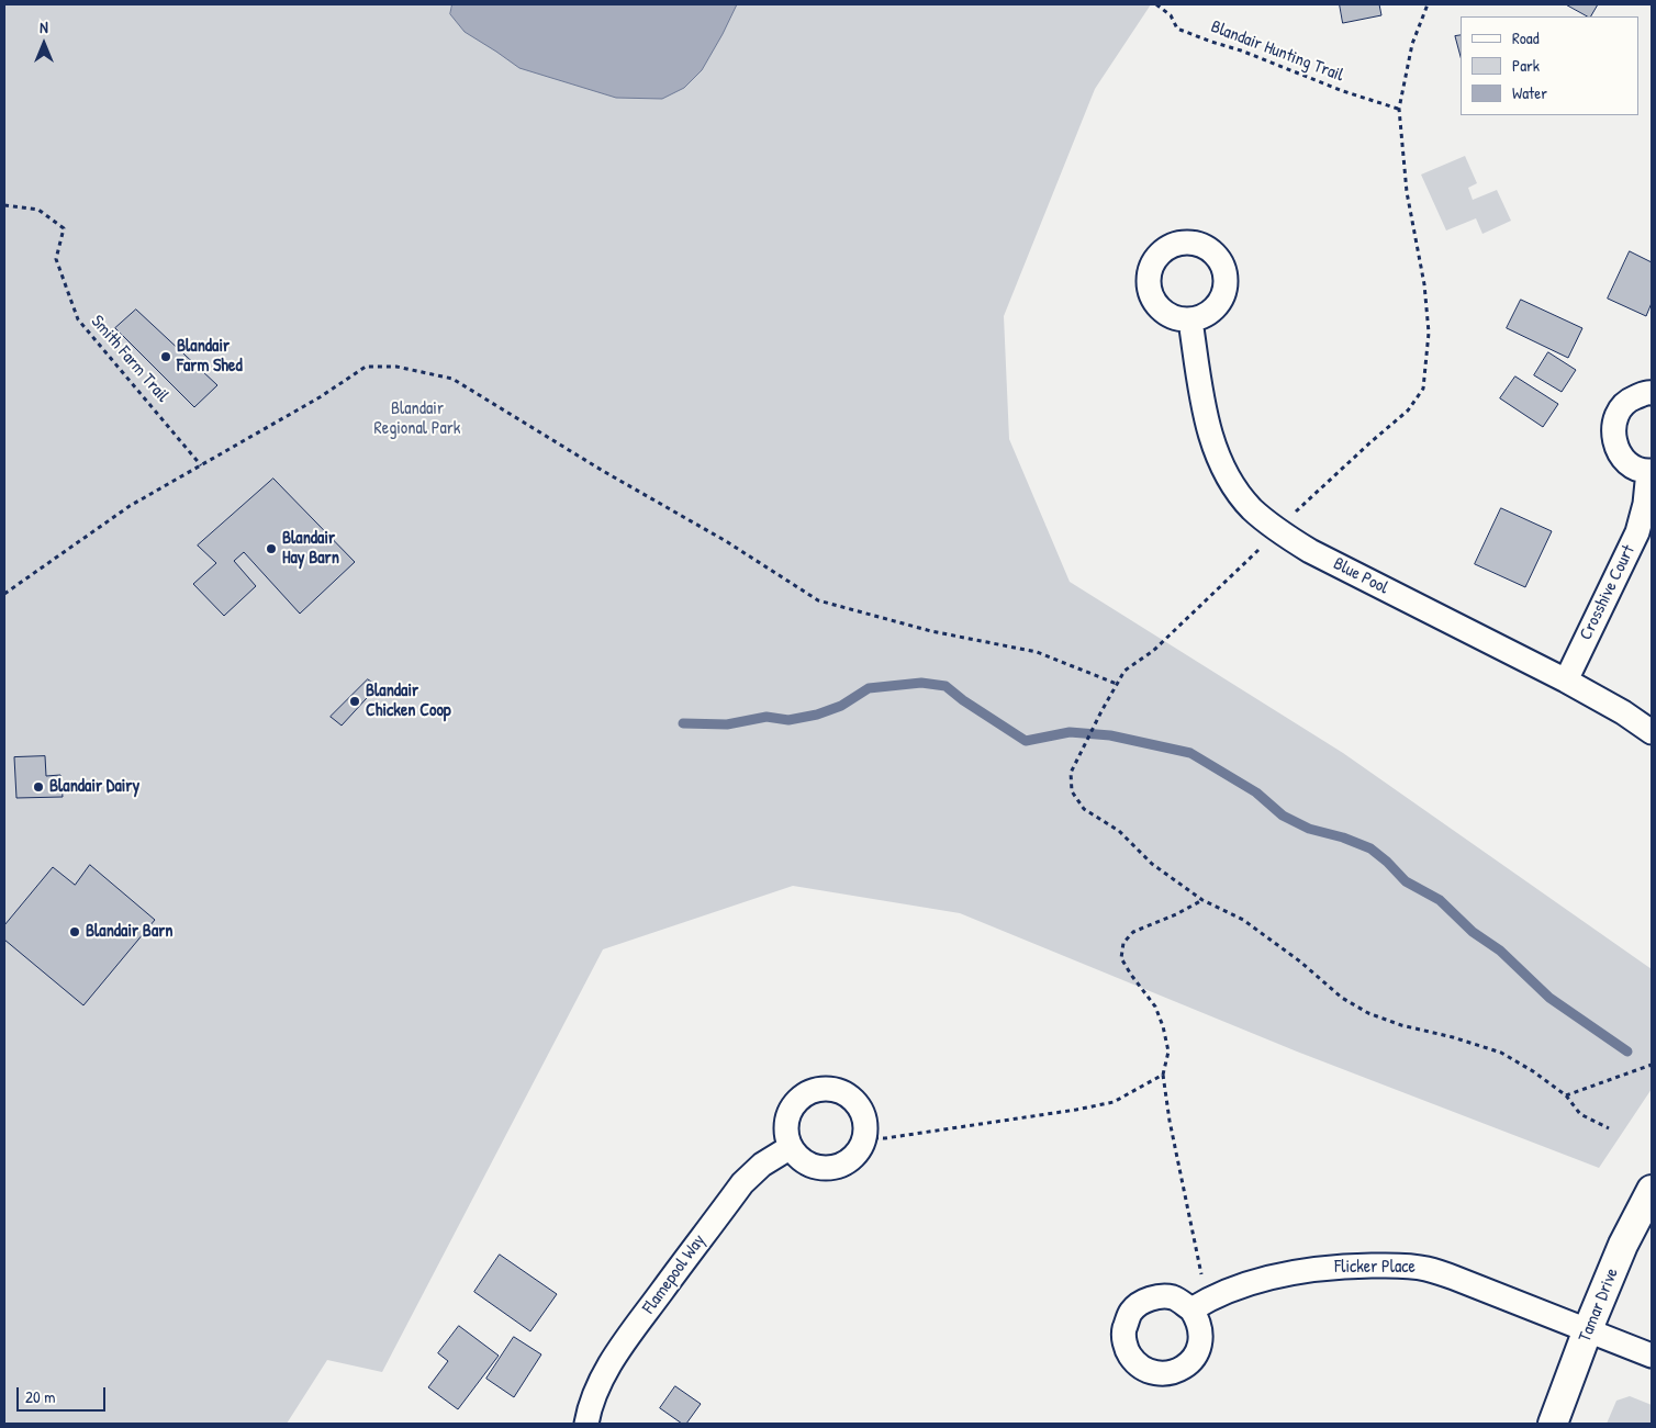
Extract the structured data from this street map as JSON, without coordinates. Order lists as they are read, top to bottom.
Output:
{
  "streets": {
    "street": [
      "Blue Pool",
      "Crosshive Court",
      "Flicker Place",
      "Flamepool Way",
      "Tamar Drive"
    ],
    "path": ["Blandair Hunting Trail", "Smith Farm Trail"]
  },
  "crossings": [
    ["Blue Pool", "Crosshive Court"],
    ["Flicker Place", "Tamar Drive"]
  ],
  "parks": ["Blandair Regional Park"],
  "places": [
    "Blandair Farm Shed",
    "Blandair Hay Barn",
    "Blandair Chicken Coop",
    "Blandair Dairy",
    "Blandair Barn"
  ],
  "legend": ["Road", "Park", "Water"],
  "scale_bar": "20 m",
  "north": "top"
}
